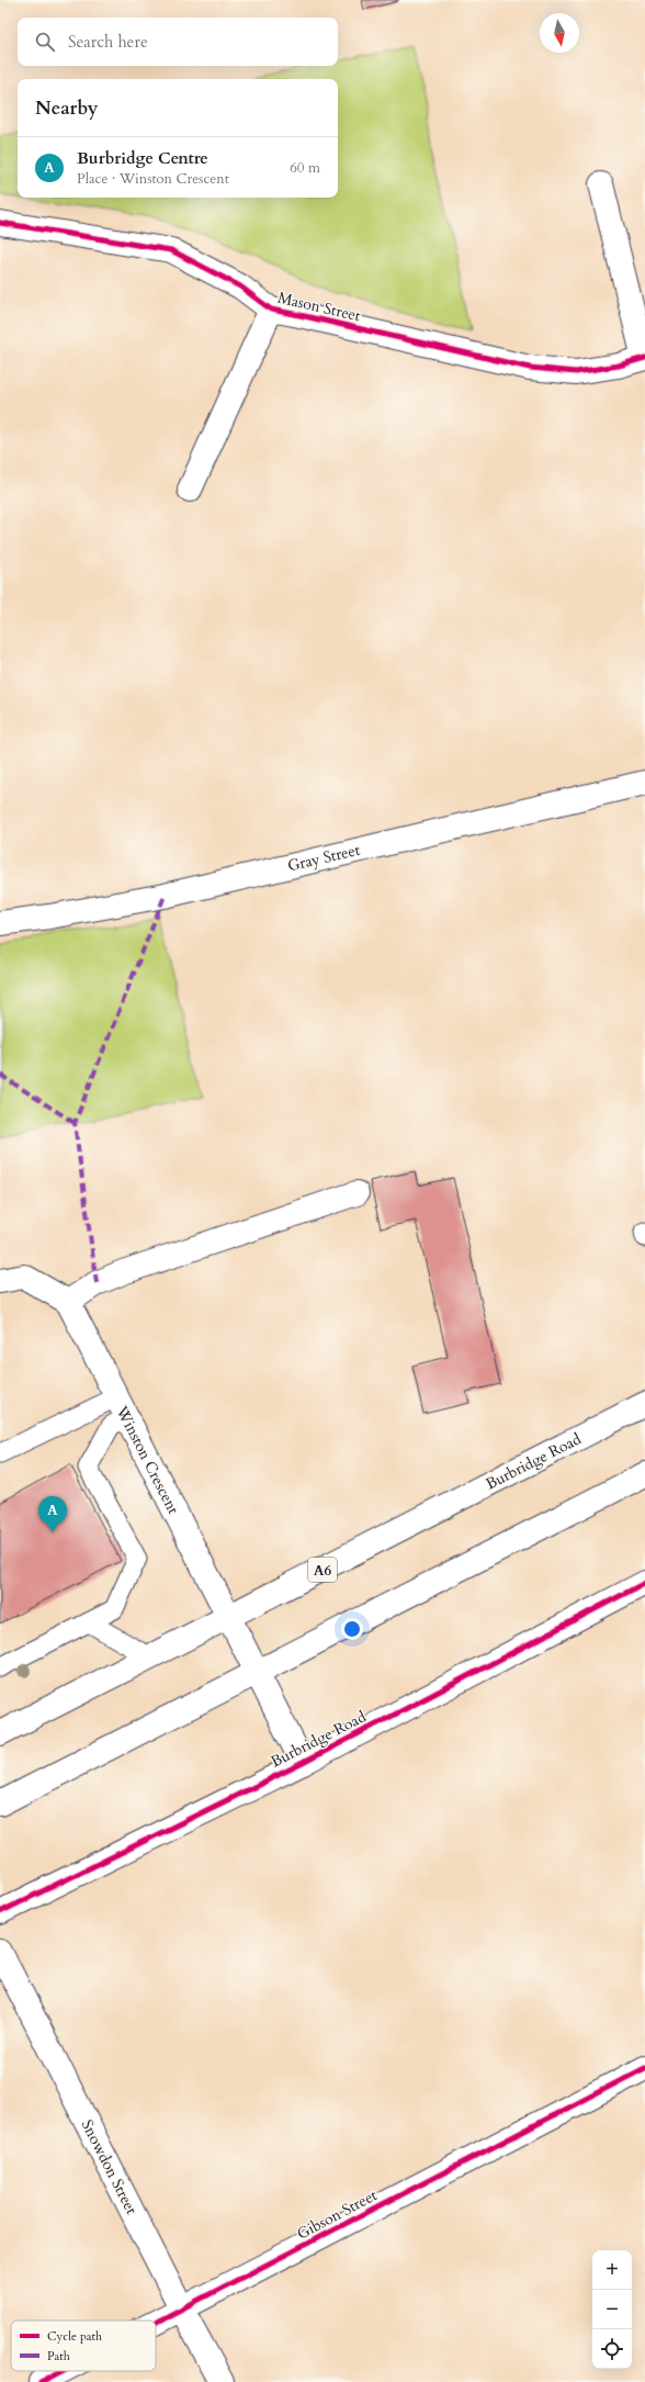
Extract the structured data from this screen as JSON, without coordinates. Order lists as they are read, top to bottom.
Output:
{
  "streets": {
    "street": [
      "Mason Street",
      "Gray Street",
      "Winston Crescent",
      "Burbridge Road",
      "A6",
      "Snowdon Street",
      "Gibson Street"
    ]
  },
  "crossings": [
    ["Winston Crescent", "Burbridge Road"],
    ["Snowdon Street", "Gibson Street"]
  ],
  "legend": ["Cycle path", "Path"],
  "north": "bottom",
  "page": {
    "search": "Search here",
    "heading": "Nearby",
    "list": [
      {
        "mark": "A",
        "name": "Burbridge Centre",
        "note": "Place · Winston Crescent",
        "value": "60 m"
      }
    ],
    "pins": "A",
    "map_buttons": ["+", "−"]
  }
}
